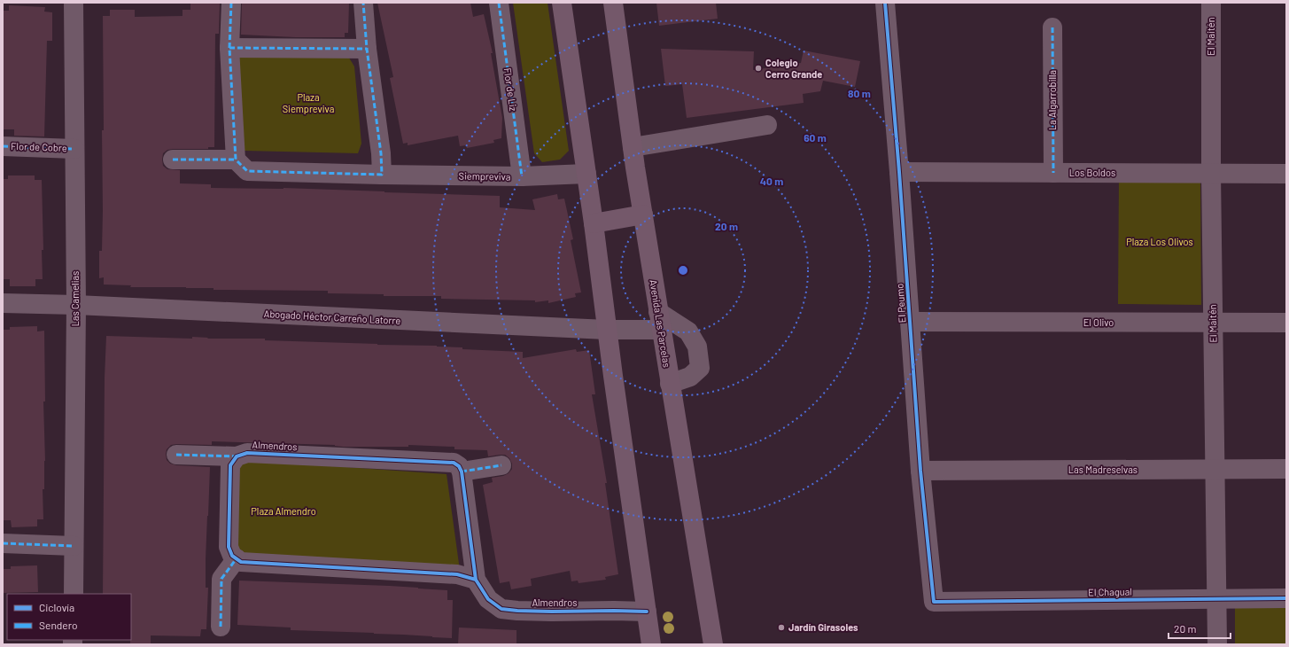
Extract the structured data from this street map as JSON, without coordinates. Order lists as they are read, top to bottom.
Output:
{
  "streets": {
    "main road": ["Avenida Las Parcelas"],
    "street": [
      "El Maitén",
      "Flor de Liz",
      "La Algarrobilla",
      "Flor de Cobre",
      "Los Boldos",
      "Siempreviva",
      "Las Camelias",
      "El Peumo",
      "Abogado Héctor Carreño Latorre",
      "El Olivo",
      "Almendros",
      "Las Madreselvas",
      "El Chagual"
    ]
  },
  "crossings": [
    ["El Maitén", "Los Boldos"],
    ["El Maitén", "El Olivo"],
    ["El Maitén", "Las Madreselvas"],
    ["El Maitén", "El Chagual"],
    ["Flor de Liz", "Siempreviva"],
    ["La Algarrobilla", "Los Boldos"],
    ["Flor de Cobre", "Las Camelias"],
    ["Los Boldos", "El Peumo"],
    ["Las Camelias", "Abogado Héctor Carreño Latorre"],
    ["El Peumo", "El Olivo"],
    ["El Peumo", "Las Madreselvas"],
    ["El Peumo", "El Chagual"],
    ["Abogado Héctor Carreño Latorre", "Avenida Las Parcelas"]
  ],
  "parks": ["Plaza Siempreviva", "Plaza Los Olivos", "Plaza Almendro"],
  "places": ["Colegio Cerro Grande", "Jardín Girasoles"],
  "legend": ["Ciclovía", "Sendero"],
  "scale_bar": "20 m",
  "rings": [
    "80 m",
    "60 m",
    "40 m",
    "20 m"
  ]
}
